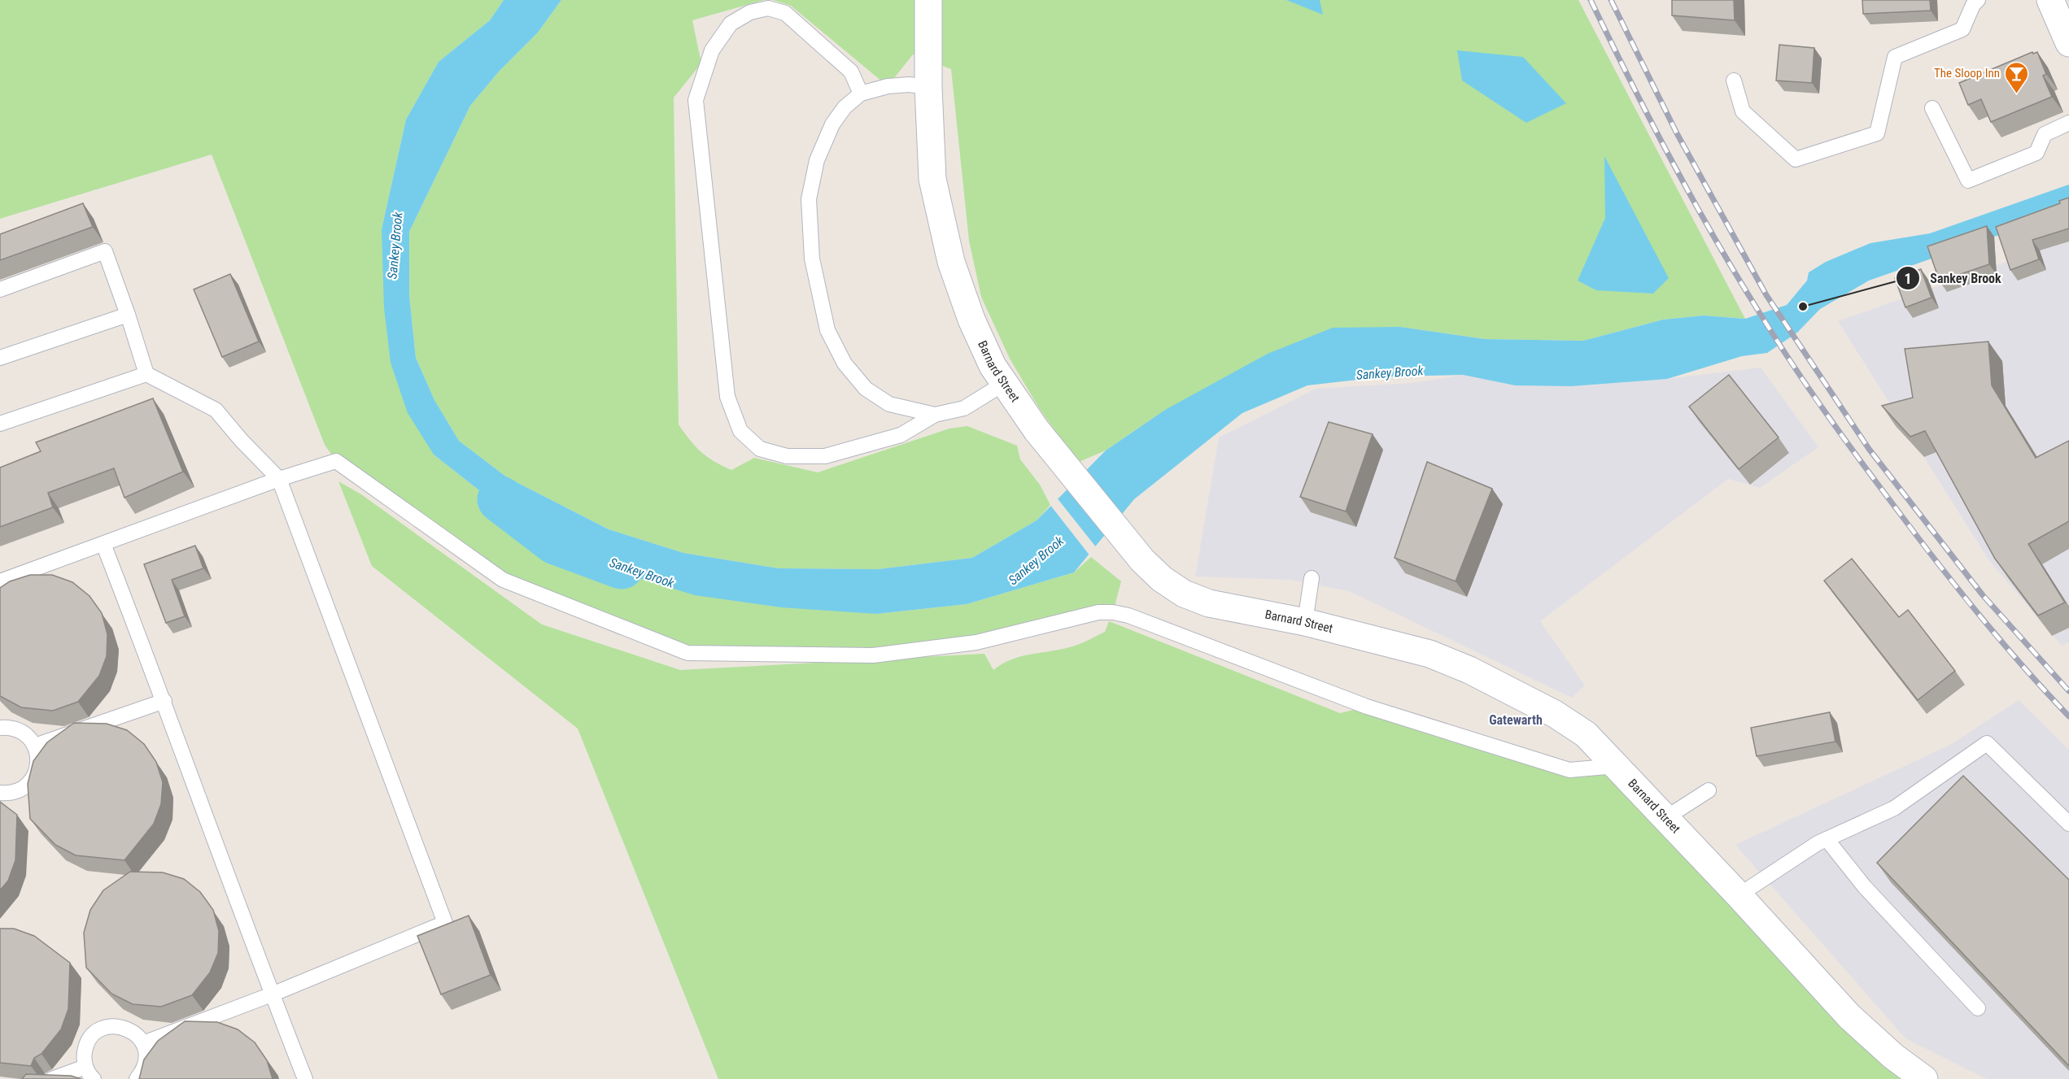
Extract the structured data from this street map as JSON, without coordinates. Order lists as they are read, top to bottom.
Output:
{
  "streets": {
    "street": ["Barnard Street"]
  },
  "districts": ["Gatewarth"],
  "water": ["Sankey Brook"],
  "places": {
    "bar": ["The Sloop Inn"],
    "other": ["Sankey Brook"]
  }
}
